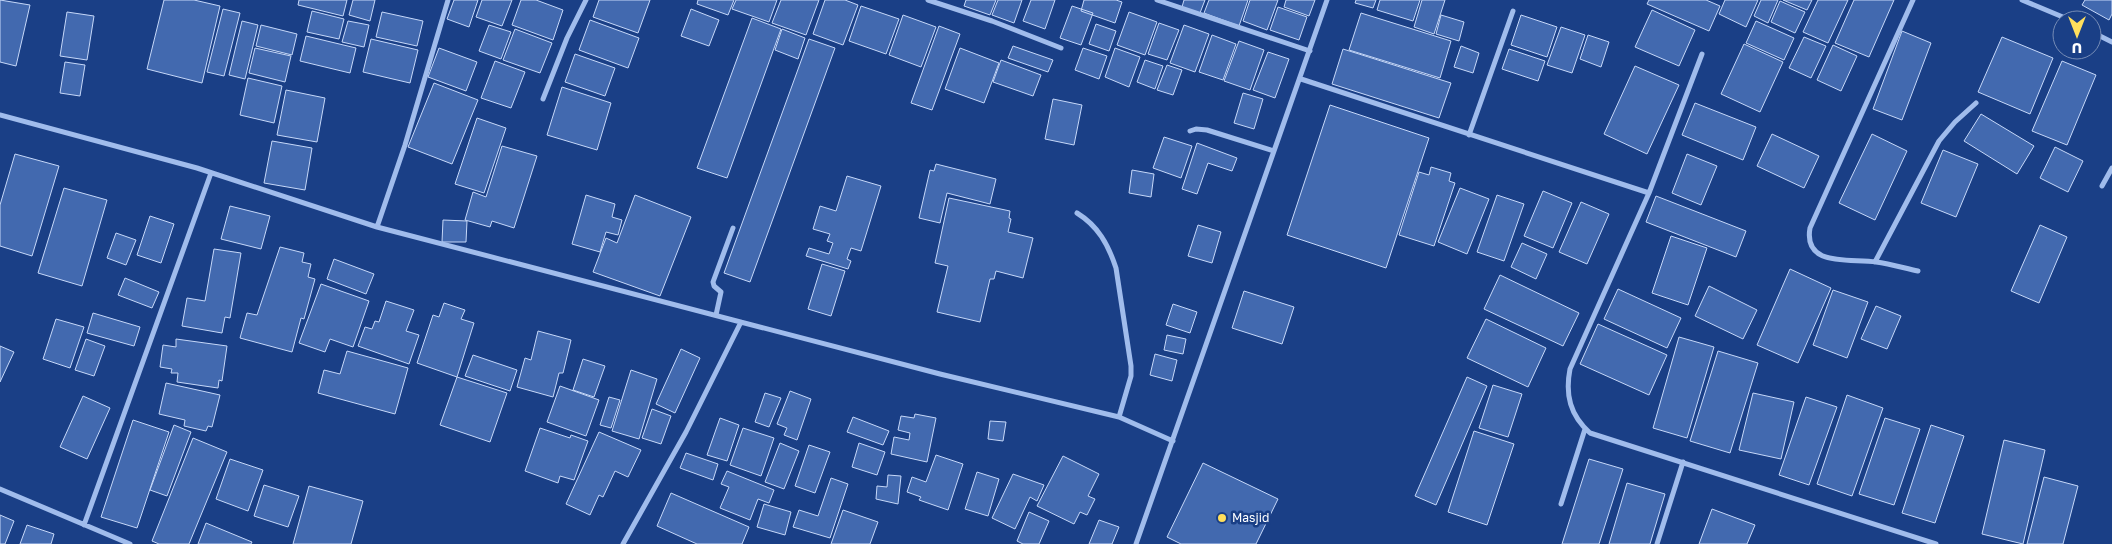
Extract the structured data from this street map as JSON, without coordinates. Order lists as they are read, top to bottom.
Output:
{
  "places": ["Masjid"],
  "north": "bottom"
}
